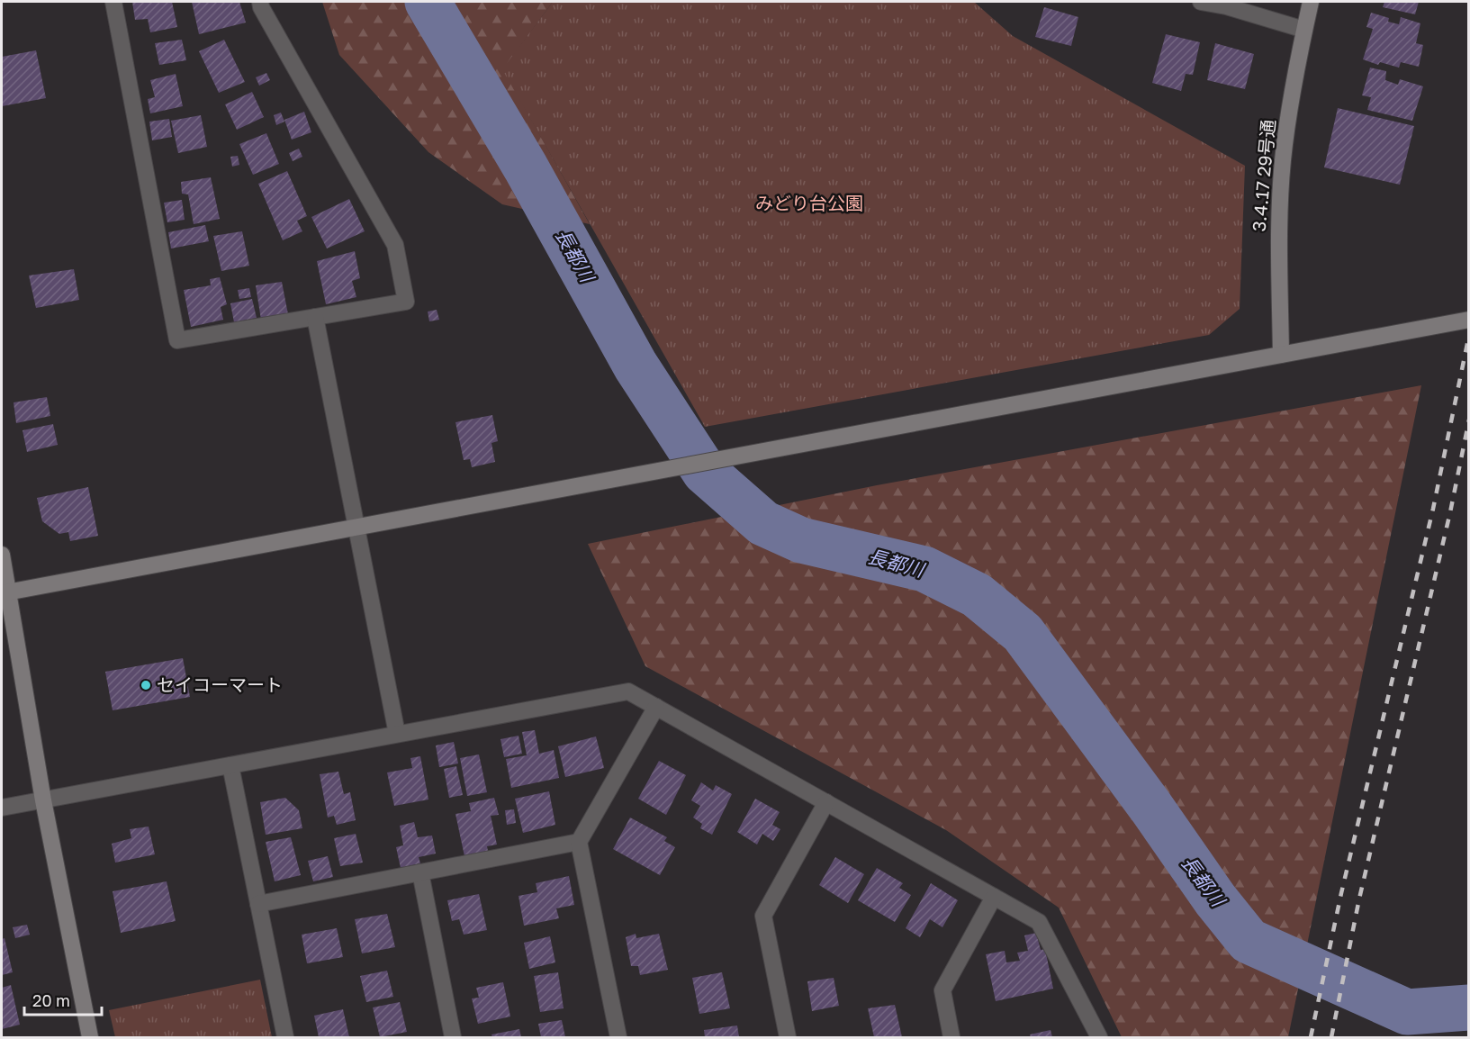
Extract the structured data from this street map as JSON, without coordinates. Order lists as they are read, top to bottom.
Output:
{
  "streets": {
    "street": ["3.4.17 29号通"]
  },
  "water": ["長都川"],
  "parks": ["みどり台公園"],
  "places": ["セイコーマート"],
  "scale_bar": "20 m"
}
